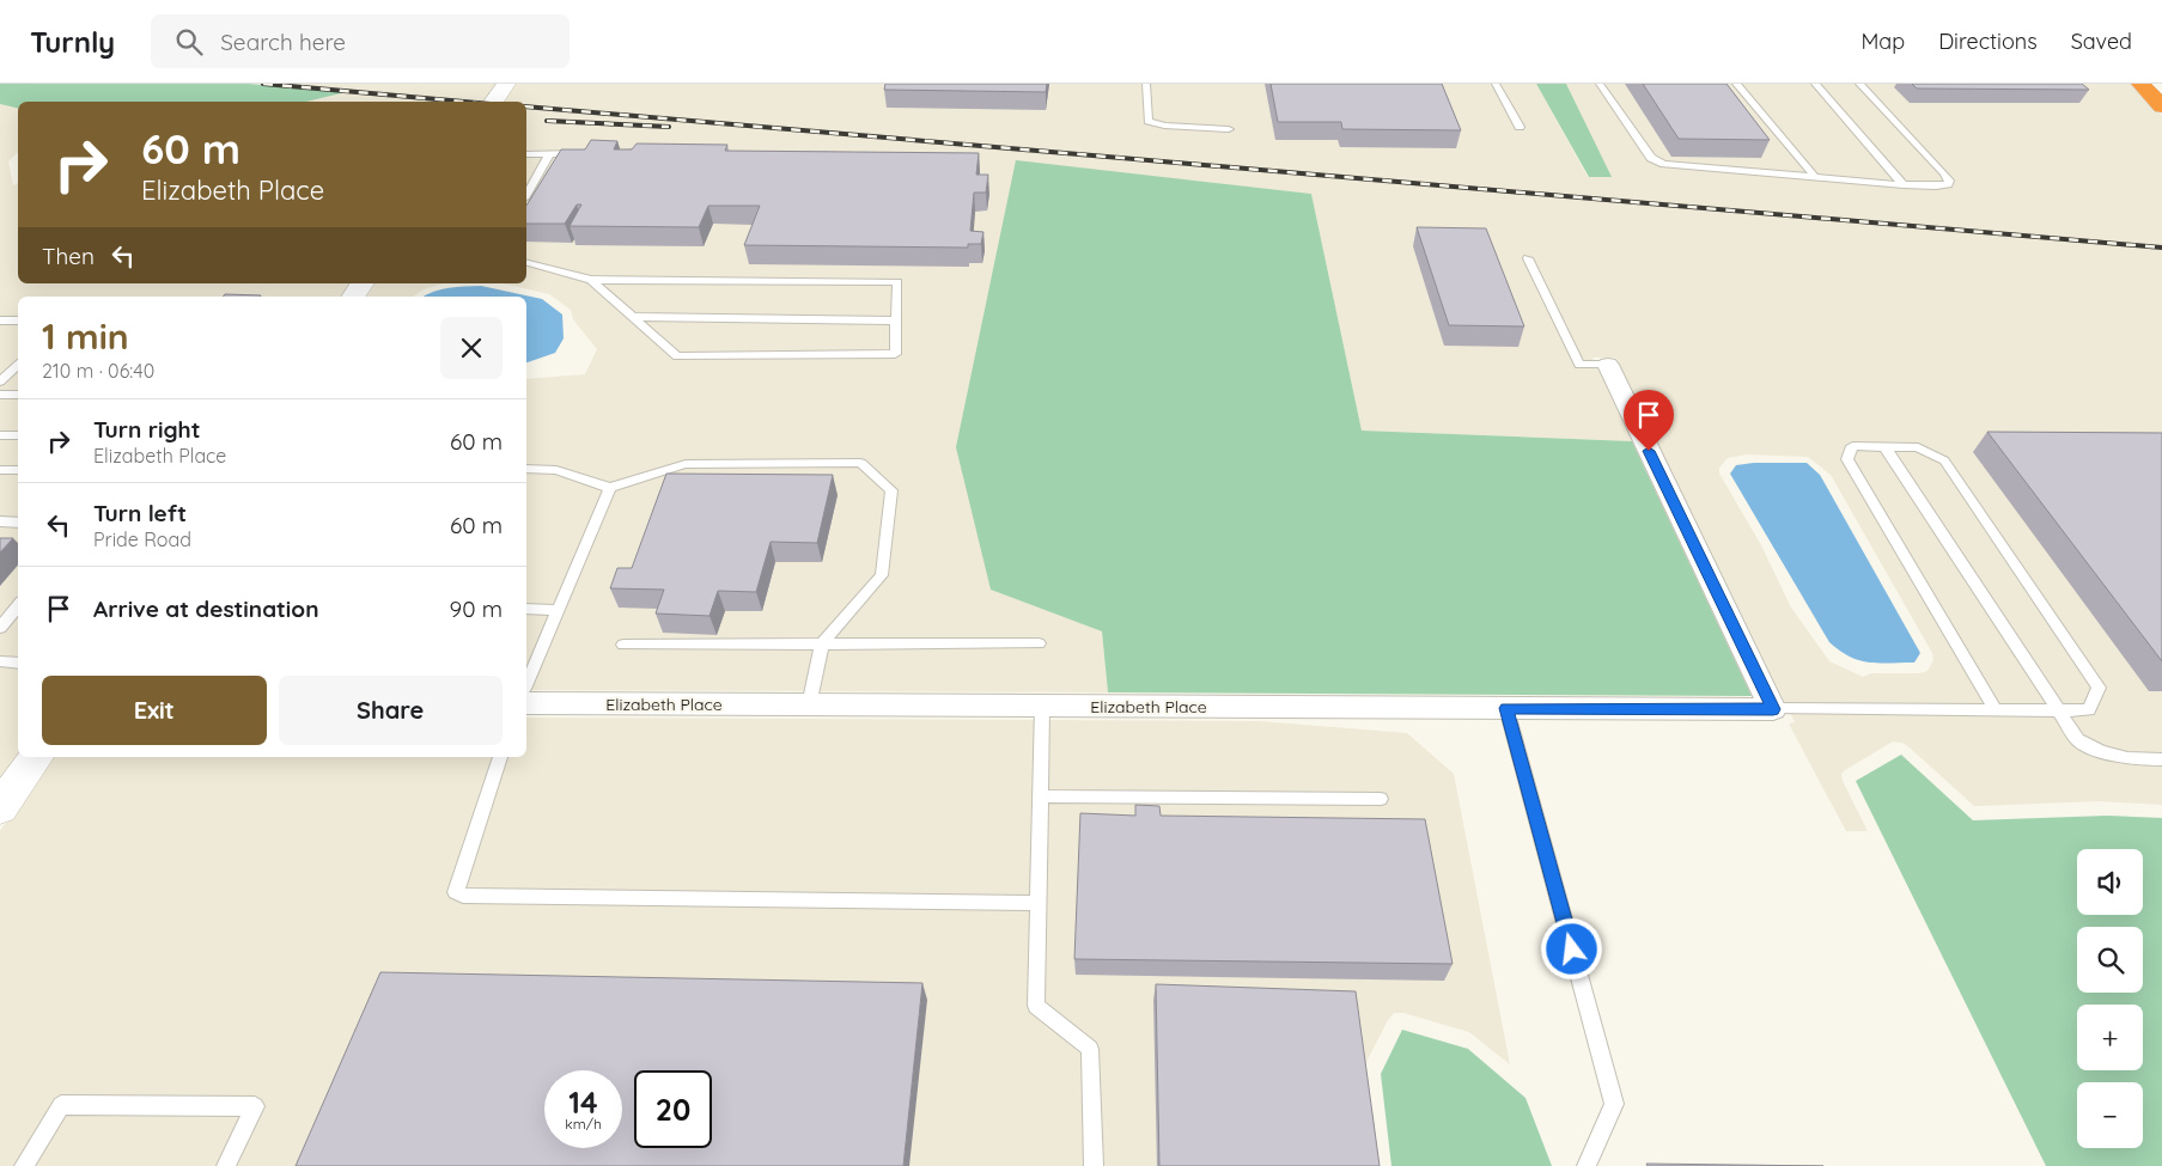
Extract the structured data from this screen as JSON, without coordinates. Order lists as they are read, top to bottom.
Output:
{
  "streets": {
    "street": ["Elizabeth Place"]
  },
  "page": {
    "header": "Turnly",
    "search": "Search here",
    "nav": ["Map", "Directions", "Saved"],
    "turn": ["60 m", "Elizabeth Place"],
    "then": "Then",
    "heading": ["1 min", "210 m · 06:40"],
    "list": [
      {
        "name": "Turn right",
        "note": "Elizabeth Place",
        "value": "60 m"
      },
      {
        "name": "Turn left",
        "note": "Pride Road",
        "value": "60 m"
      },
      {
        "name": "Arrive at destination",
        "value": "90 m"
      }
    ],
    "buttons": ["Exit", "Share"],
    "map_buttons": ["+", "−"],
    "speed": "14 km/h",
    "limit": "20"
  }
}
